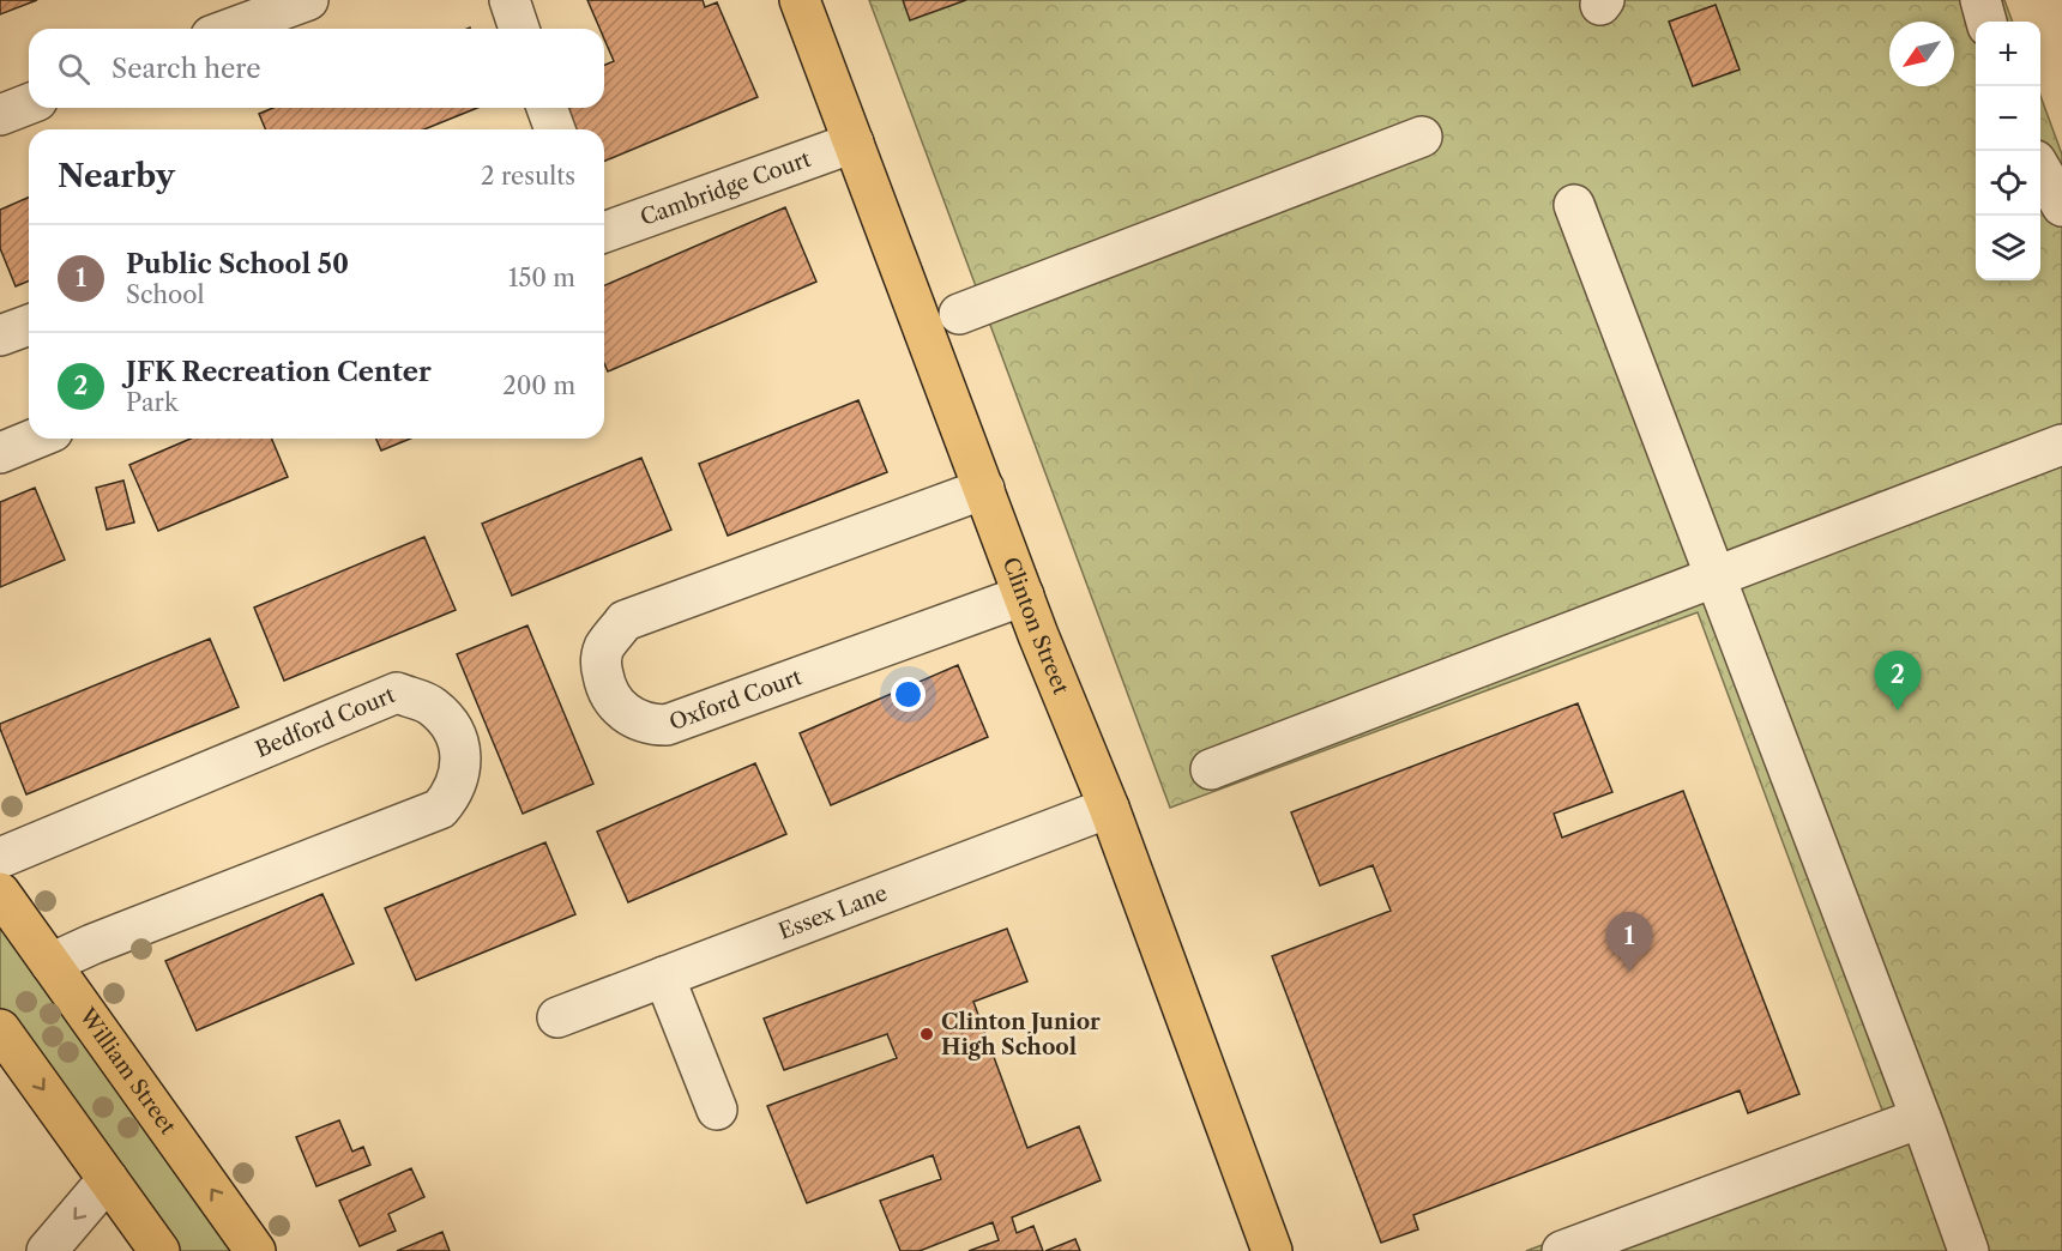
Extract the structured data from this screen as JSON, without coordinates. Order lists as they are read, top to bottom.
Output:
{
  "streets": {
    "main road": ["Clinton Street", "William Street"],
    "street": [
      "Cambridge Court",
      "Oxford Court",
      "Bedford Court",
      "Essex Lane"
    ]
  },
  "crossings": [
    ["Cambridge Court", "Clinton Street"],
    ["Clinton Street", "Oxford Court"],
    ["Clinton Street", "Essex Lane"],
    ["Bedford Court", "William Street"]
  ],
  "places": ["Clinton Junior High School"],
  "north": "bottom left",
  "page": {
    "map_buttons": ["+", "−"],
    "search": "Search here",
    "heading": ["Nearby", "2 results"],
    "list": [
      {
        "mark": "1",
        "name": "Public School 50",
        "note": "School",
        "value": "150 m"
      },
      {
        "mark": "2",
        "name": "JFK Recreation Center",
        "note": "Park",
        "value": "200 m"
      }
    ],
    "pins": ["2", "1"]
  }
}
